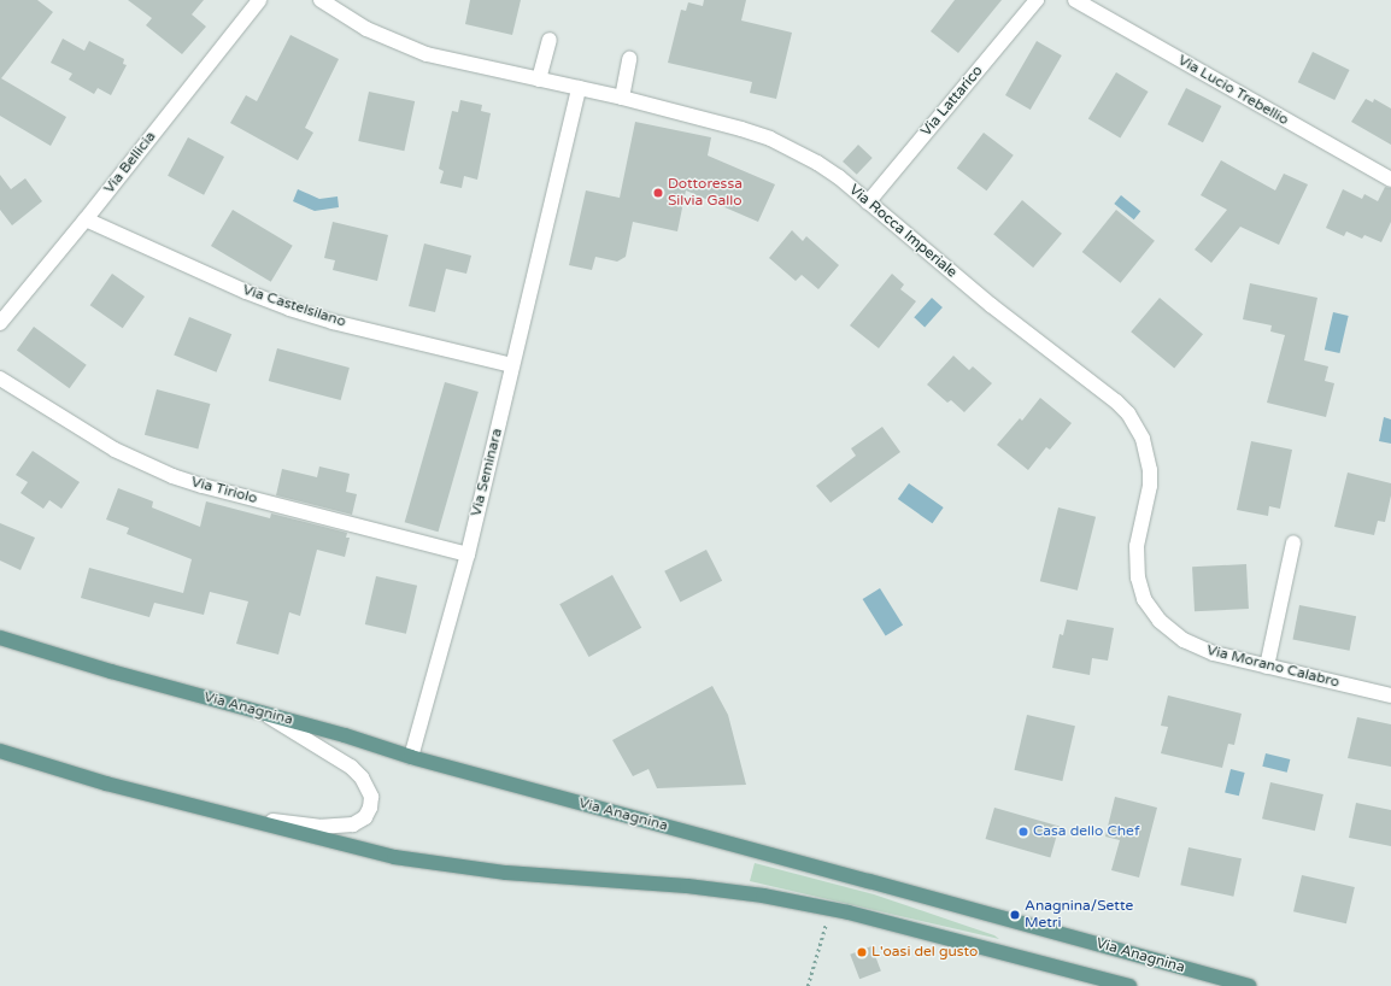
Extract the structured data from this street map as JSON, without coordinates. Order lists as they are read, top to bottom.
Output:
{
  "streets": {
    "main road": ["Via Anagnina"],
    "street": [
      "Via Lucio Trebellio",
      "Via Lattarico",
      "Via Bellicia",
      "Via Rocca Imperiale",
      "Via Castelsilano",
      "Via Seminara",
      "Via Tiriolo",
      "Via Morano Calabro"
    ]
  },
  "crossings": [
    ["Via Lattarico", "Via Rocca Imperiale"],
    ["Via Bellicia", "Via Castelsilano"],
    ["Via Rocca Imperiale", "Via Seminara"],
    ["Via Rocca Imperiale", "Via Morano Calabro"],
    ["Via Castelsilano", "Via Seminara"],
    ["Via Seminara", "Via Tiriolo"],
    ["Via Seminara", "Via Anagnina"]
  ],
  "places": [
    "Dottoressa Silvia Gallo",
    "Casa dello Chef",
    "Anagnina/Sette Metri",
    "L'oasi del gusto"
  ]
}
